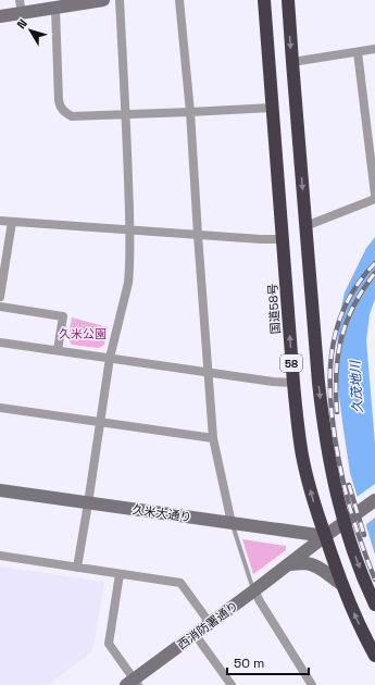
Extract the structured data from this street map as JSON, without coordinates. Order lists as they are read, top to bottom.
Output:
{
  "streets": {
    "highway": ["国道58号", "58"],
    "street": ["久米大通り", "西消防署通り"]
  },
  "crossings": [
    ["国道58号", "久米大通り"],
    ["国道58号", "西消防署通り"],
    ["58", "西消防署通り"],
    ["久米大通り", "西消防署通り"]
  ],
  "water": ["久茂地川"],
  "parks": ["久米公園"],
  "scale_bar": "50 m",
  "north": "top left"
}
